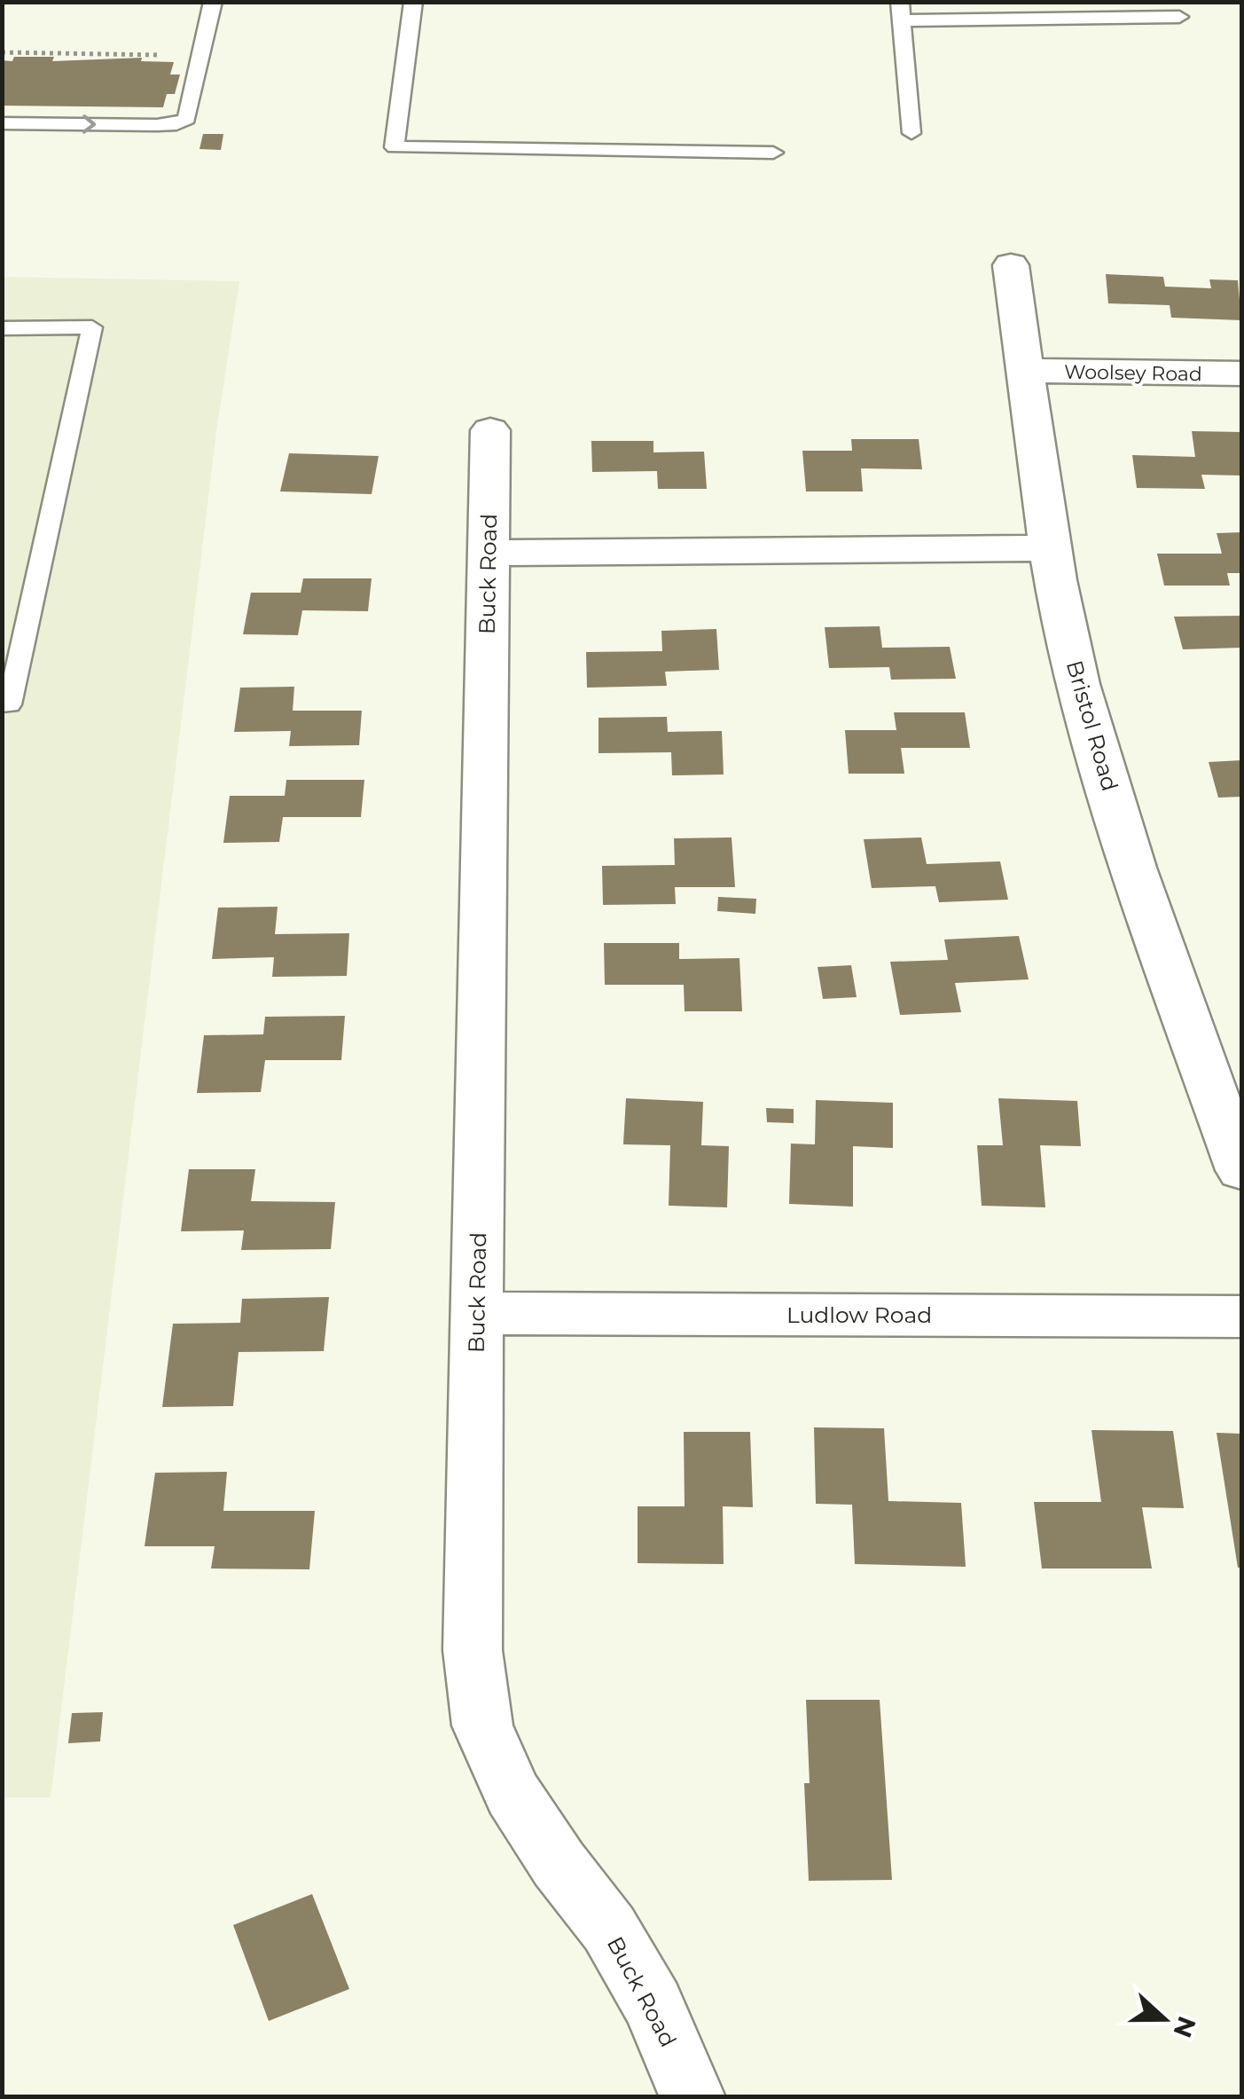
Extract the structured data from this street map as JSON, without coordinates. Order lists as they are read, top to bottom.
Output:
{
  "streets": {
    "street": [
      "Woolsey Road",
      "Buck Road",
      "Bristol Road",
      "Ludlow Road"
    ]
  },
  "crossings": [
    ["Woolsey Road", "Bristol Road"],
    ["Buck Road", "Ludlow Road"]
  ],
  "north": "right"
}
